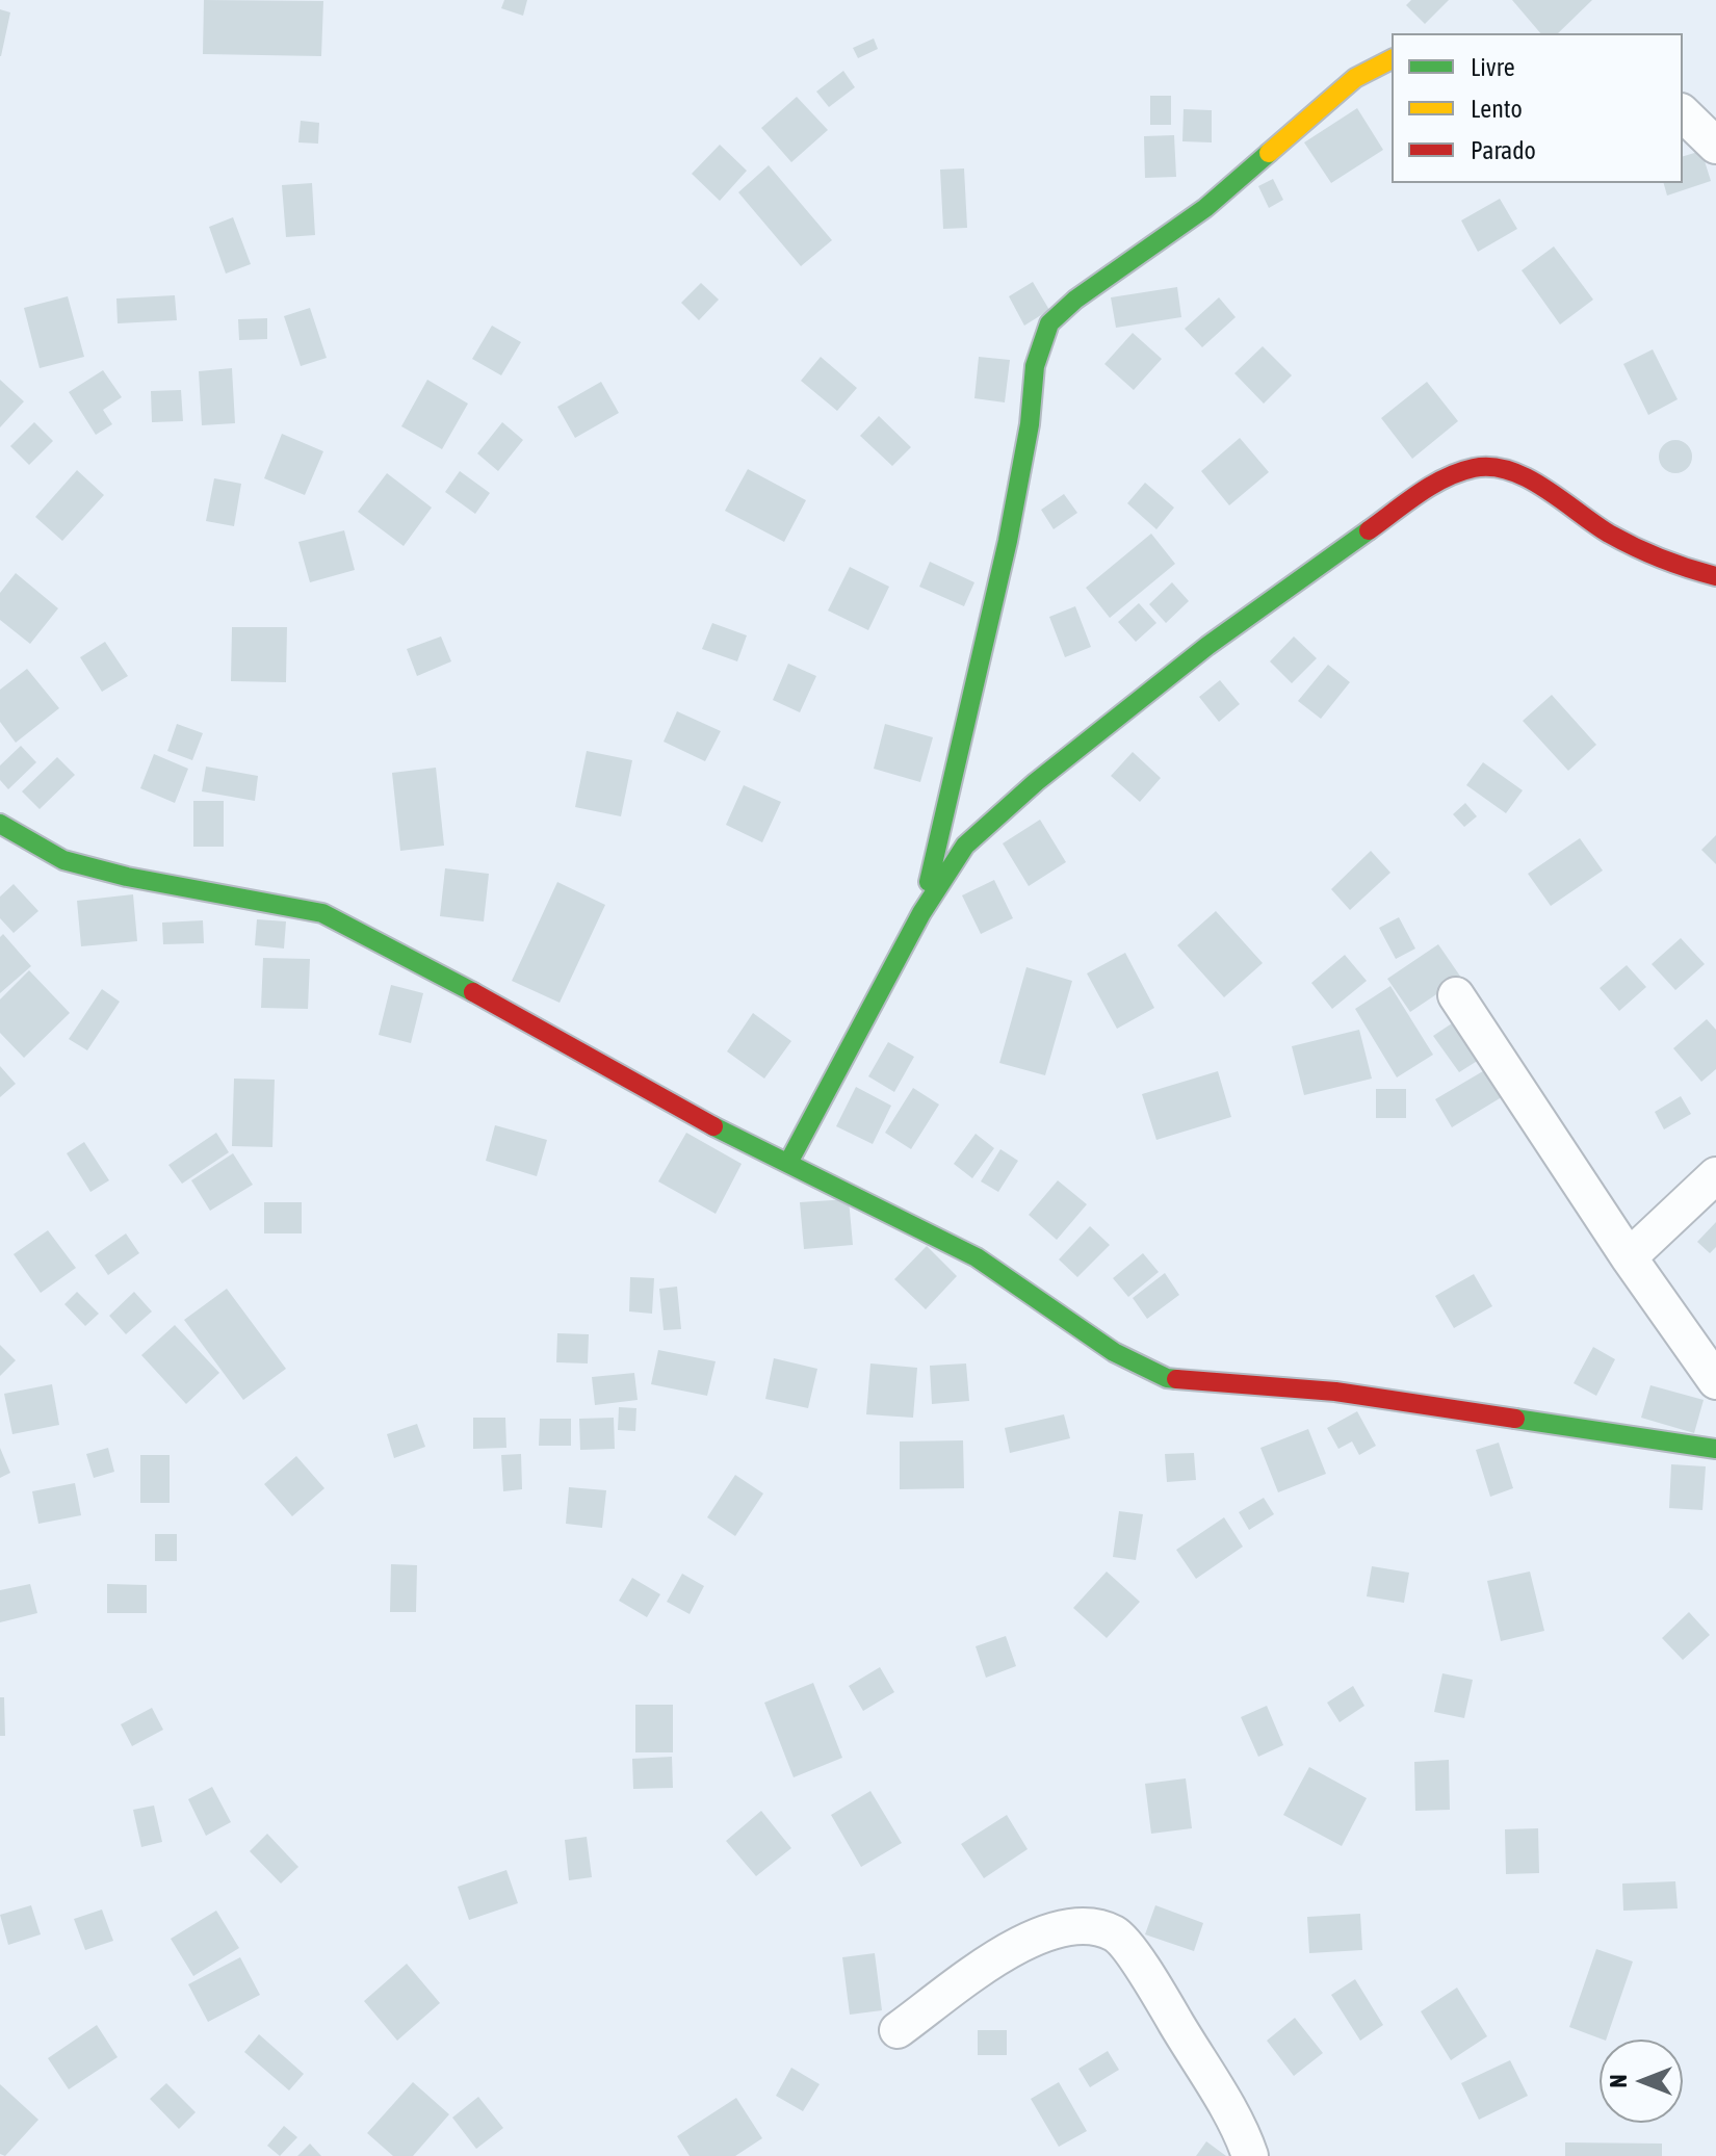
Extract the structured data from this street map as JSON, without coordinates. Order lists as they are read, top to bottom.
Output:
{
  "legend": ["Livre", "Lento", "Parado"],
  "north": "left"
}
